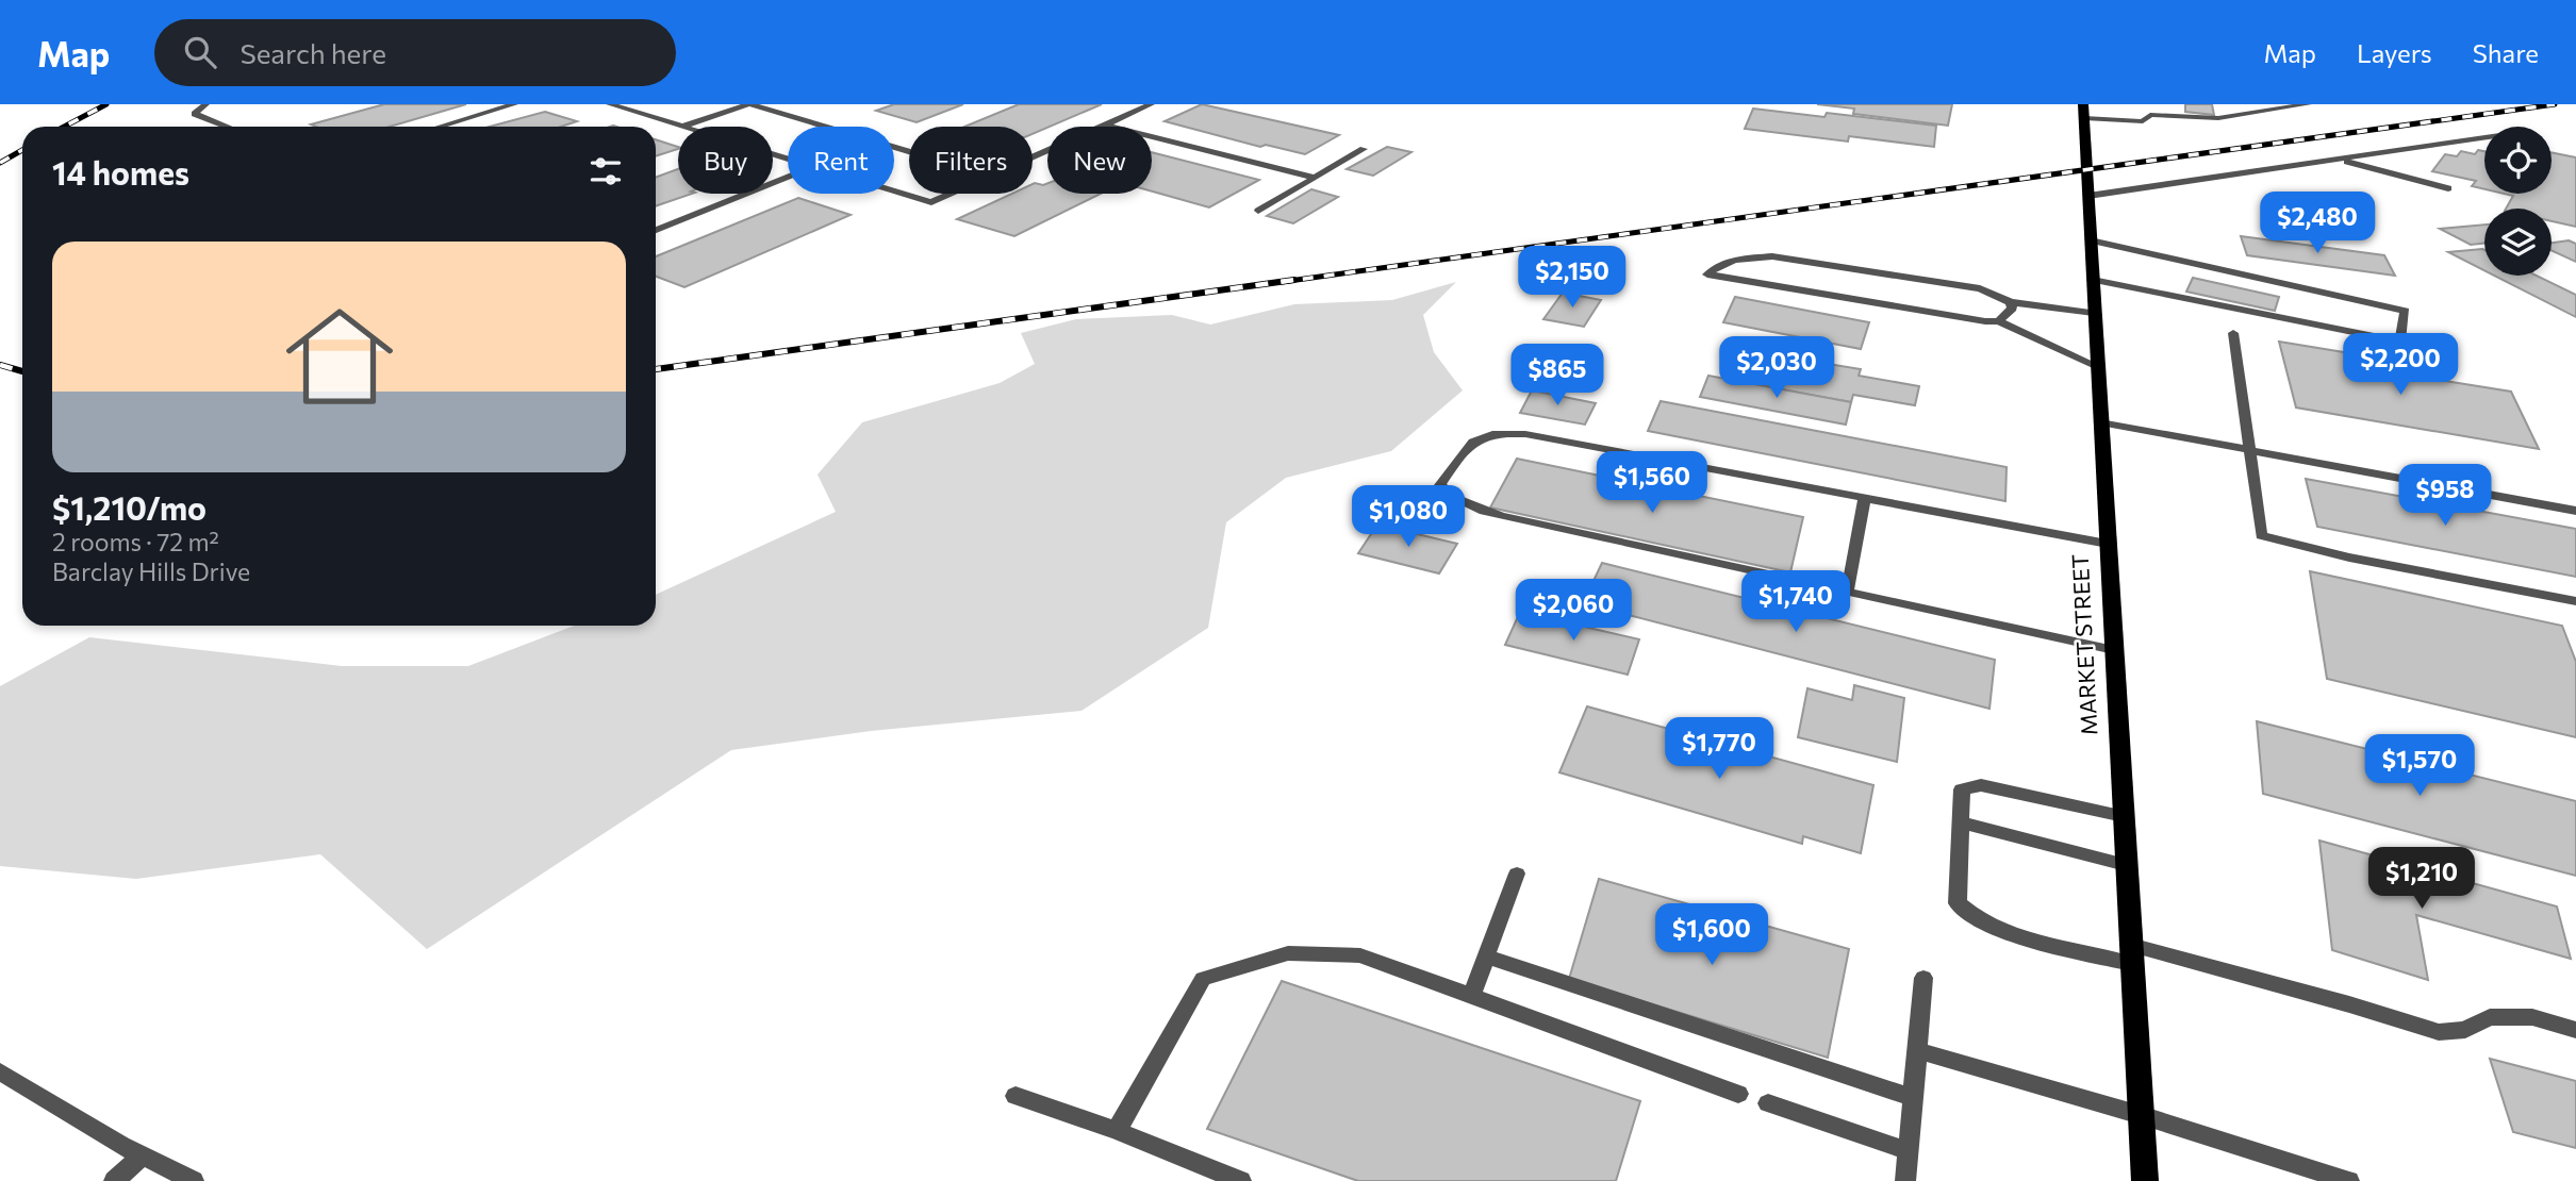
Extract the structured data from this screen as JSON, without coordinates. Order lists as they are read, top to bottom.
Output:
{
  "streets": {
    "main road": ["MARKET STREET"]
  },
  "page": {
    "header": "Map",
    "search": "Search here",
    "nav": ["Map", "Layers", "Share"],
    "chip": [
      "Buy",
      "Rent",
      "Filters",
      "New"
    ],
    "heading": "14 homes",
    "price": [
      "$2,480",
      "$2,150",
      "$2,200",
      "$2,030",
      "$865",
      "$1,560",
      "$958",
      "$1,080",
      "$1,740",
      "$2,060",
      "$1,770",
      "$1,570",
      "$1,210",
      "$1,600"
    ],
    "list": [
      {
        "name": "$1,210/mo",
        "note": "2 rooms · 72 m² · Barclay Hills Drive"
      }
    ]
  }
}
